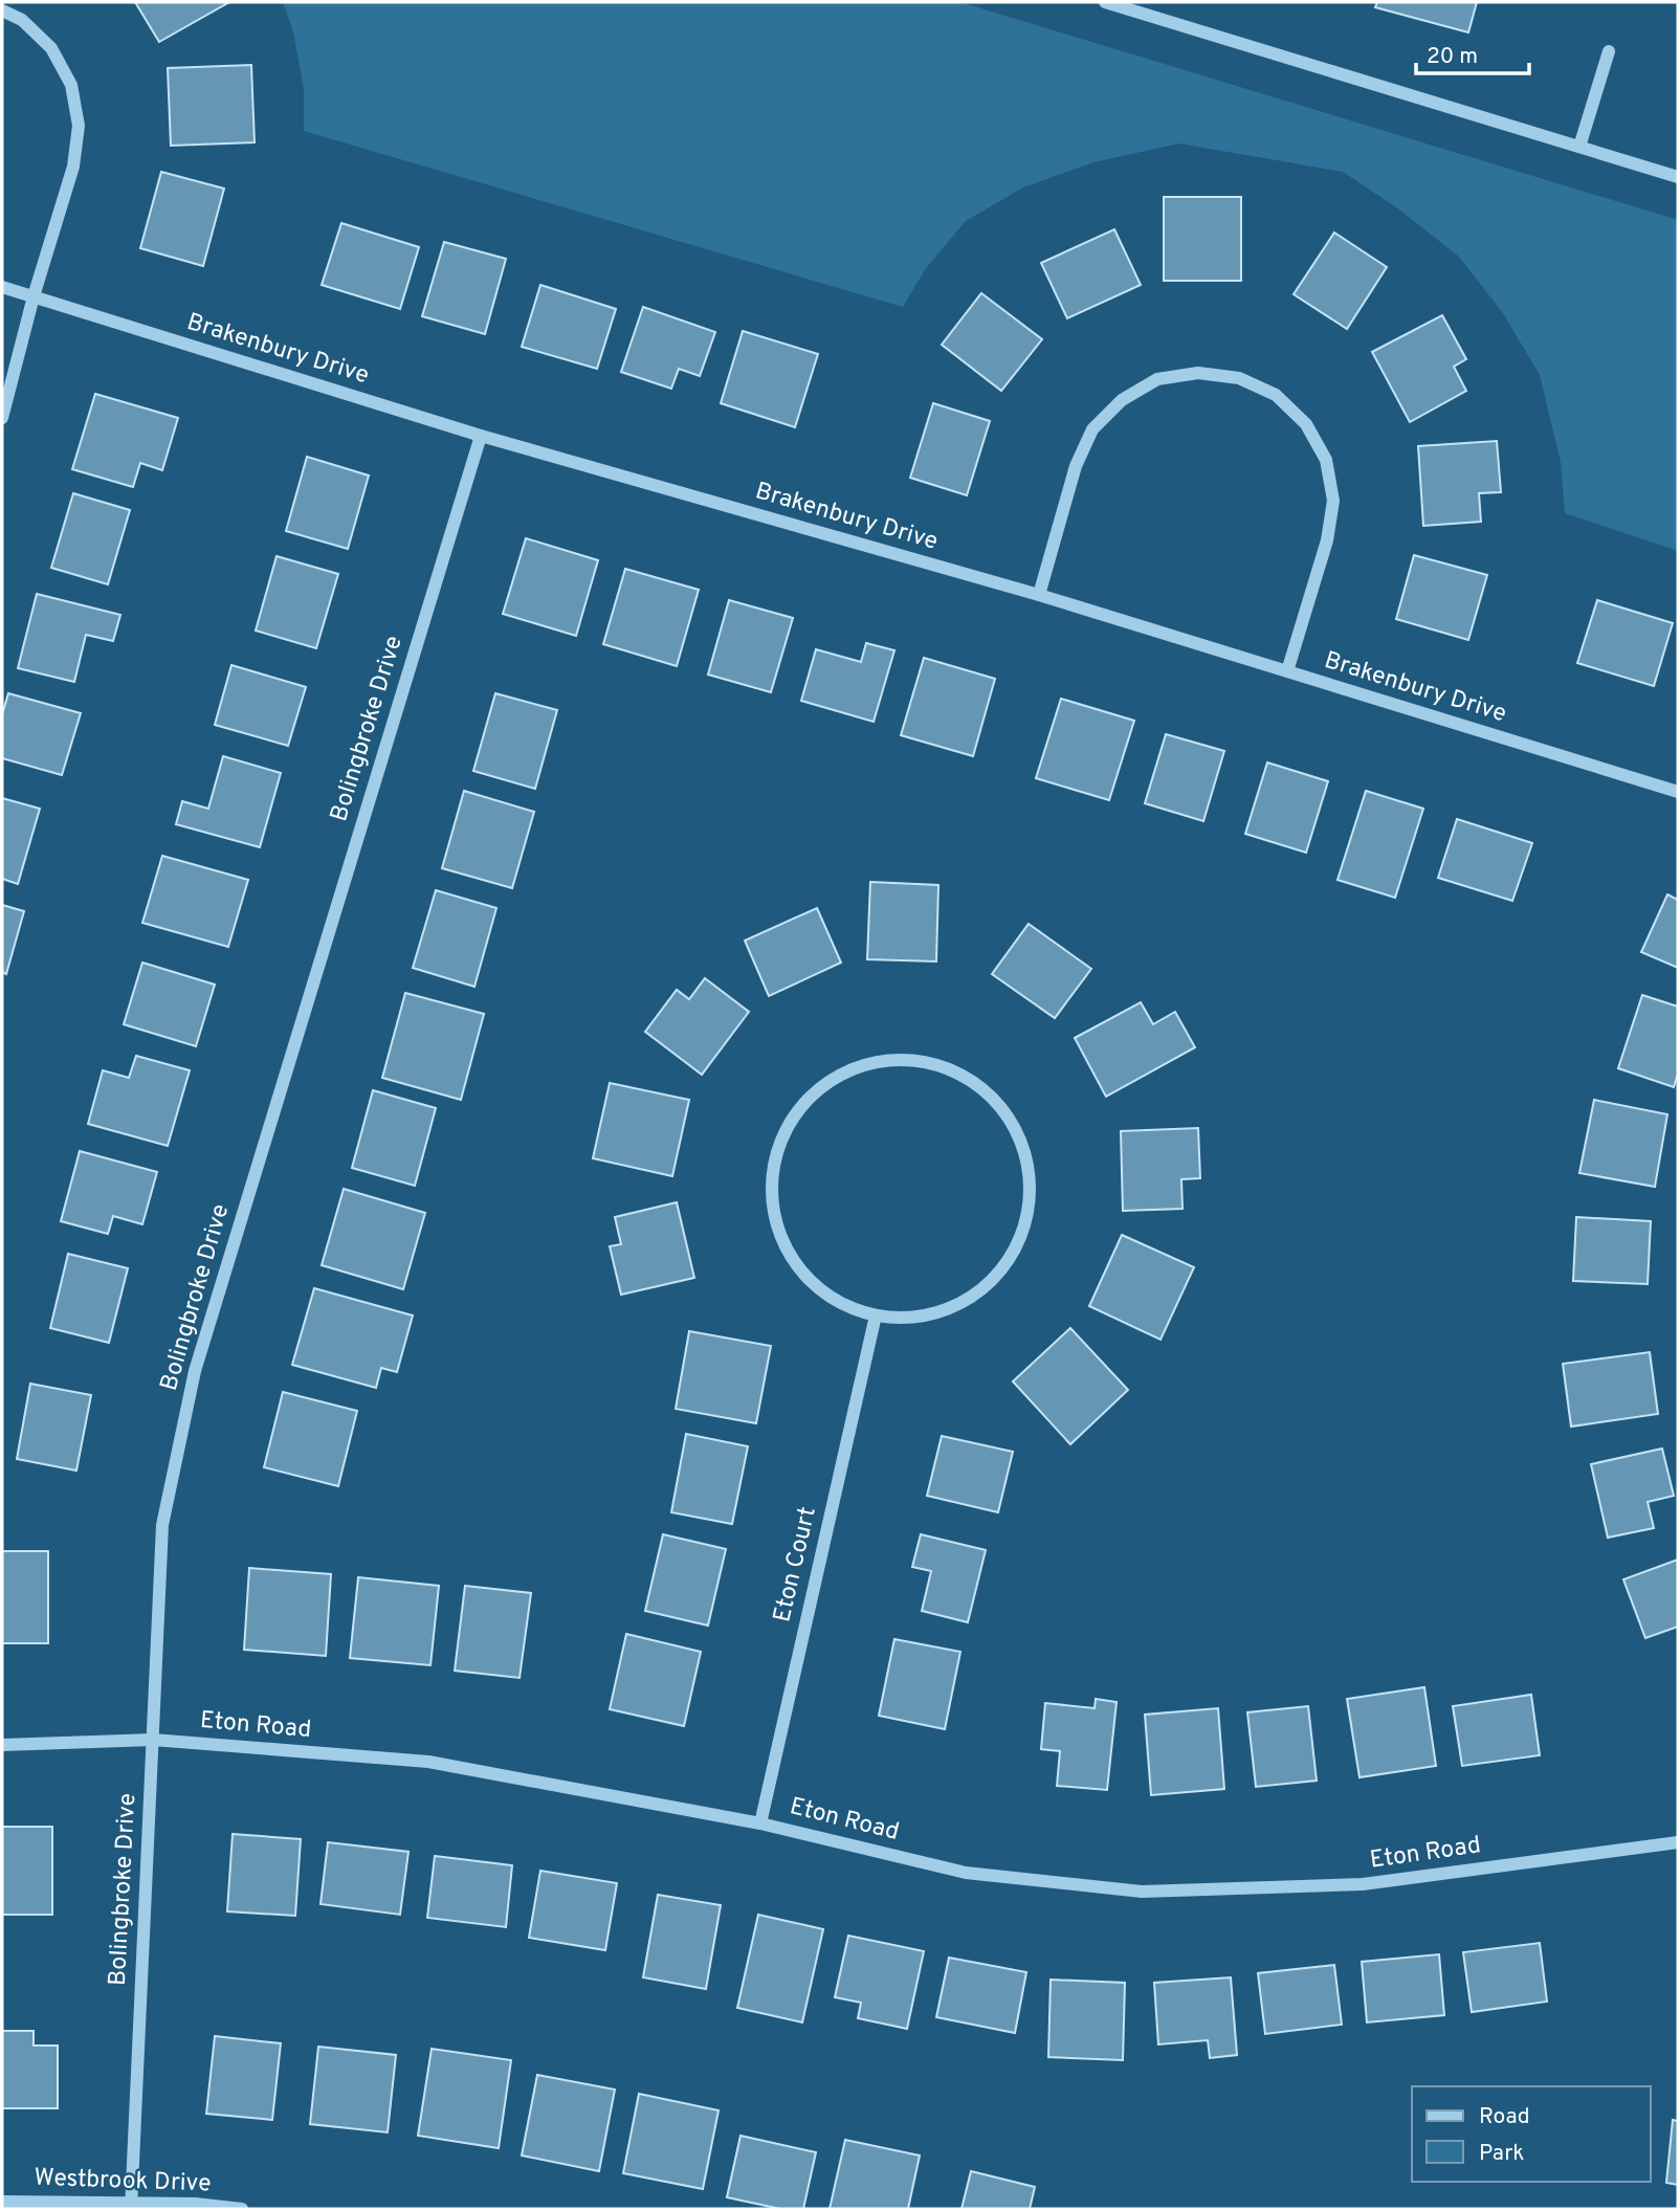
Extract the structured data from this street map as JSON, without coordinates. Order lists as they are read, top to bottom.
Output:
{
  "streets": {
    "street": [
      "Brakenbury Drive",
      "Bolingbroke Drive",
      "Eton Court",
      "Eton Road",
      "Westbrook Drive"
    ]
  },
  "crossings": [
    ["Brakenbury Drive", "Bolingbroke Drive"],
    ["Bolingbroke Drive", "Eton Road"],
    ["Bolingbroke Drive", "Westbrook Drive"],
    ["Eton Court", "Eton Road"]
  ],
  "legend": ["Road", "Park"],
  "scale_bar": "20 m"
}
